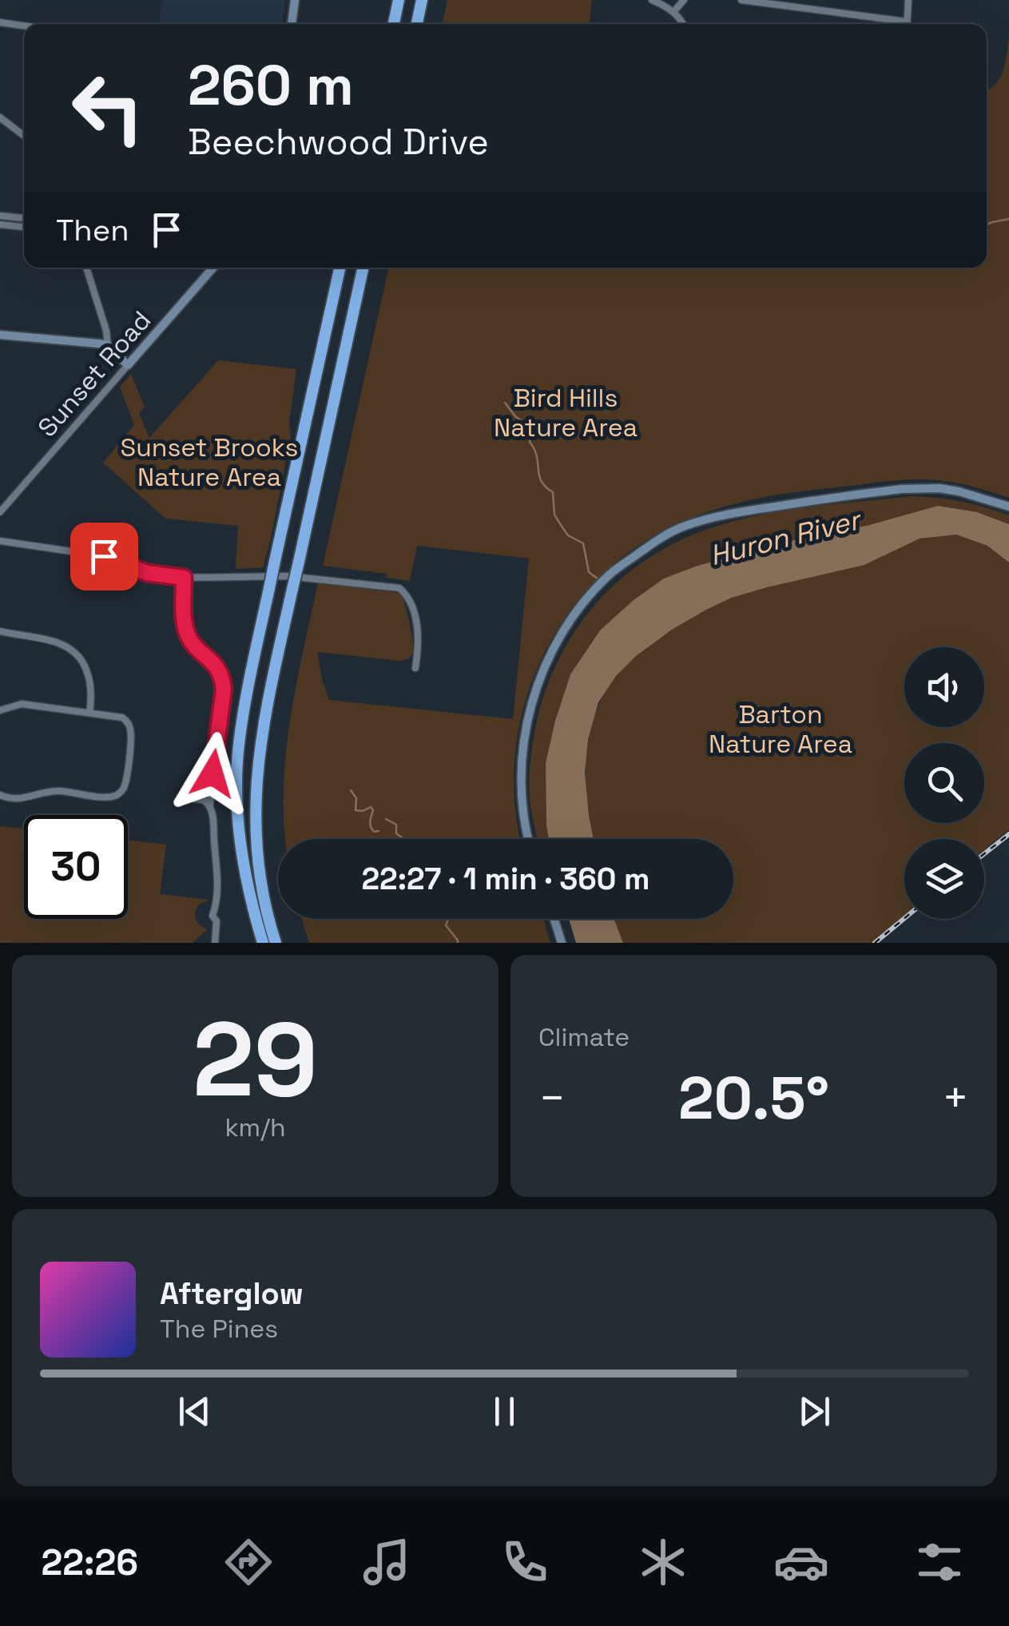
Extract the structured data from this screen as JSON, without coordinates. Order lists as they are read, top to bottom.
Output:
{
  "streets": {
    "street": ["Sunset Road"]
  },
  "water": ["Huron River"],
  "parks": ["Bird Hills Nature Area", "Sunset Brooks Nature Area", "Barton Nature Area"],
  "page": {
    "turn": ["260 m", "Beechwood Drive"],
    "then": "Then",
    "limit": "30",
    "trip": "22:27 · 1 min · 360 m",
    "tile": [
      ["29", "km/h"],
      "Climate"
    ],
    "heat": ["−", "20.5°", "+"],
    "song": ["Afterglow", "The Pines"],
    "tabs": "22:26"
  }
}
